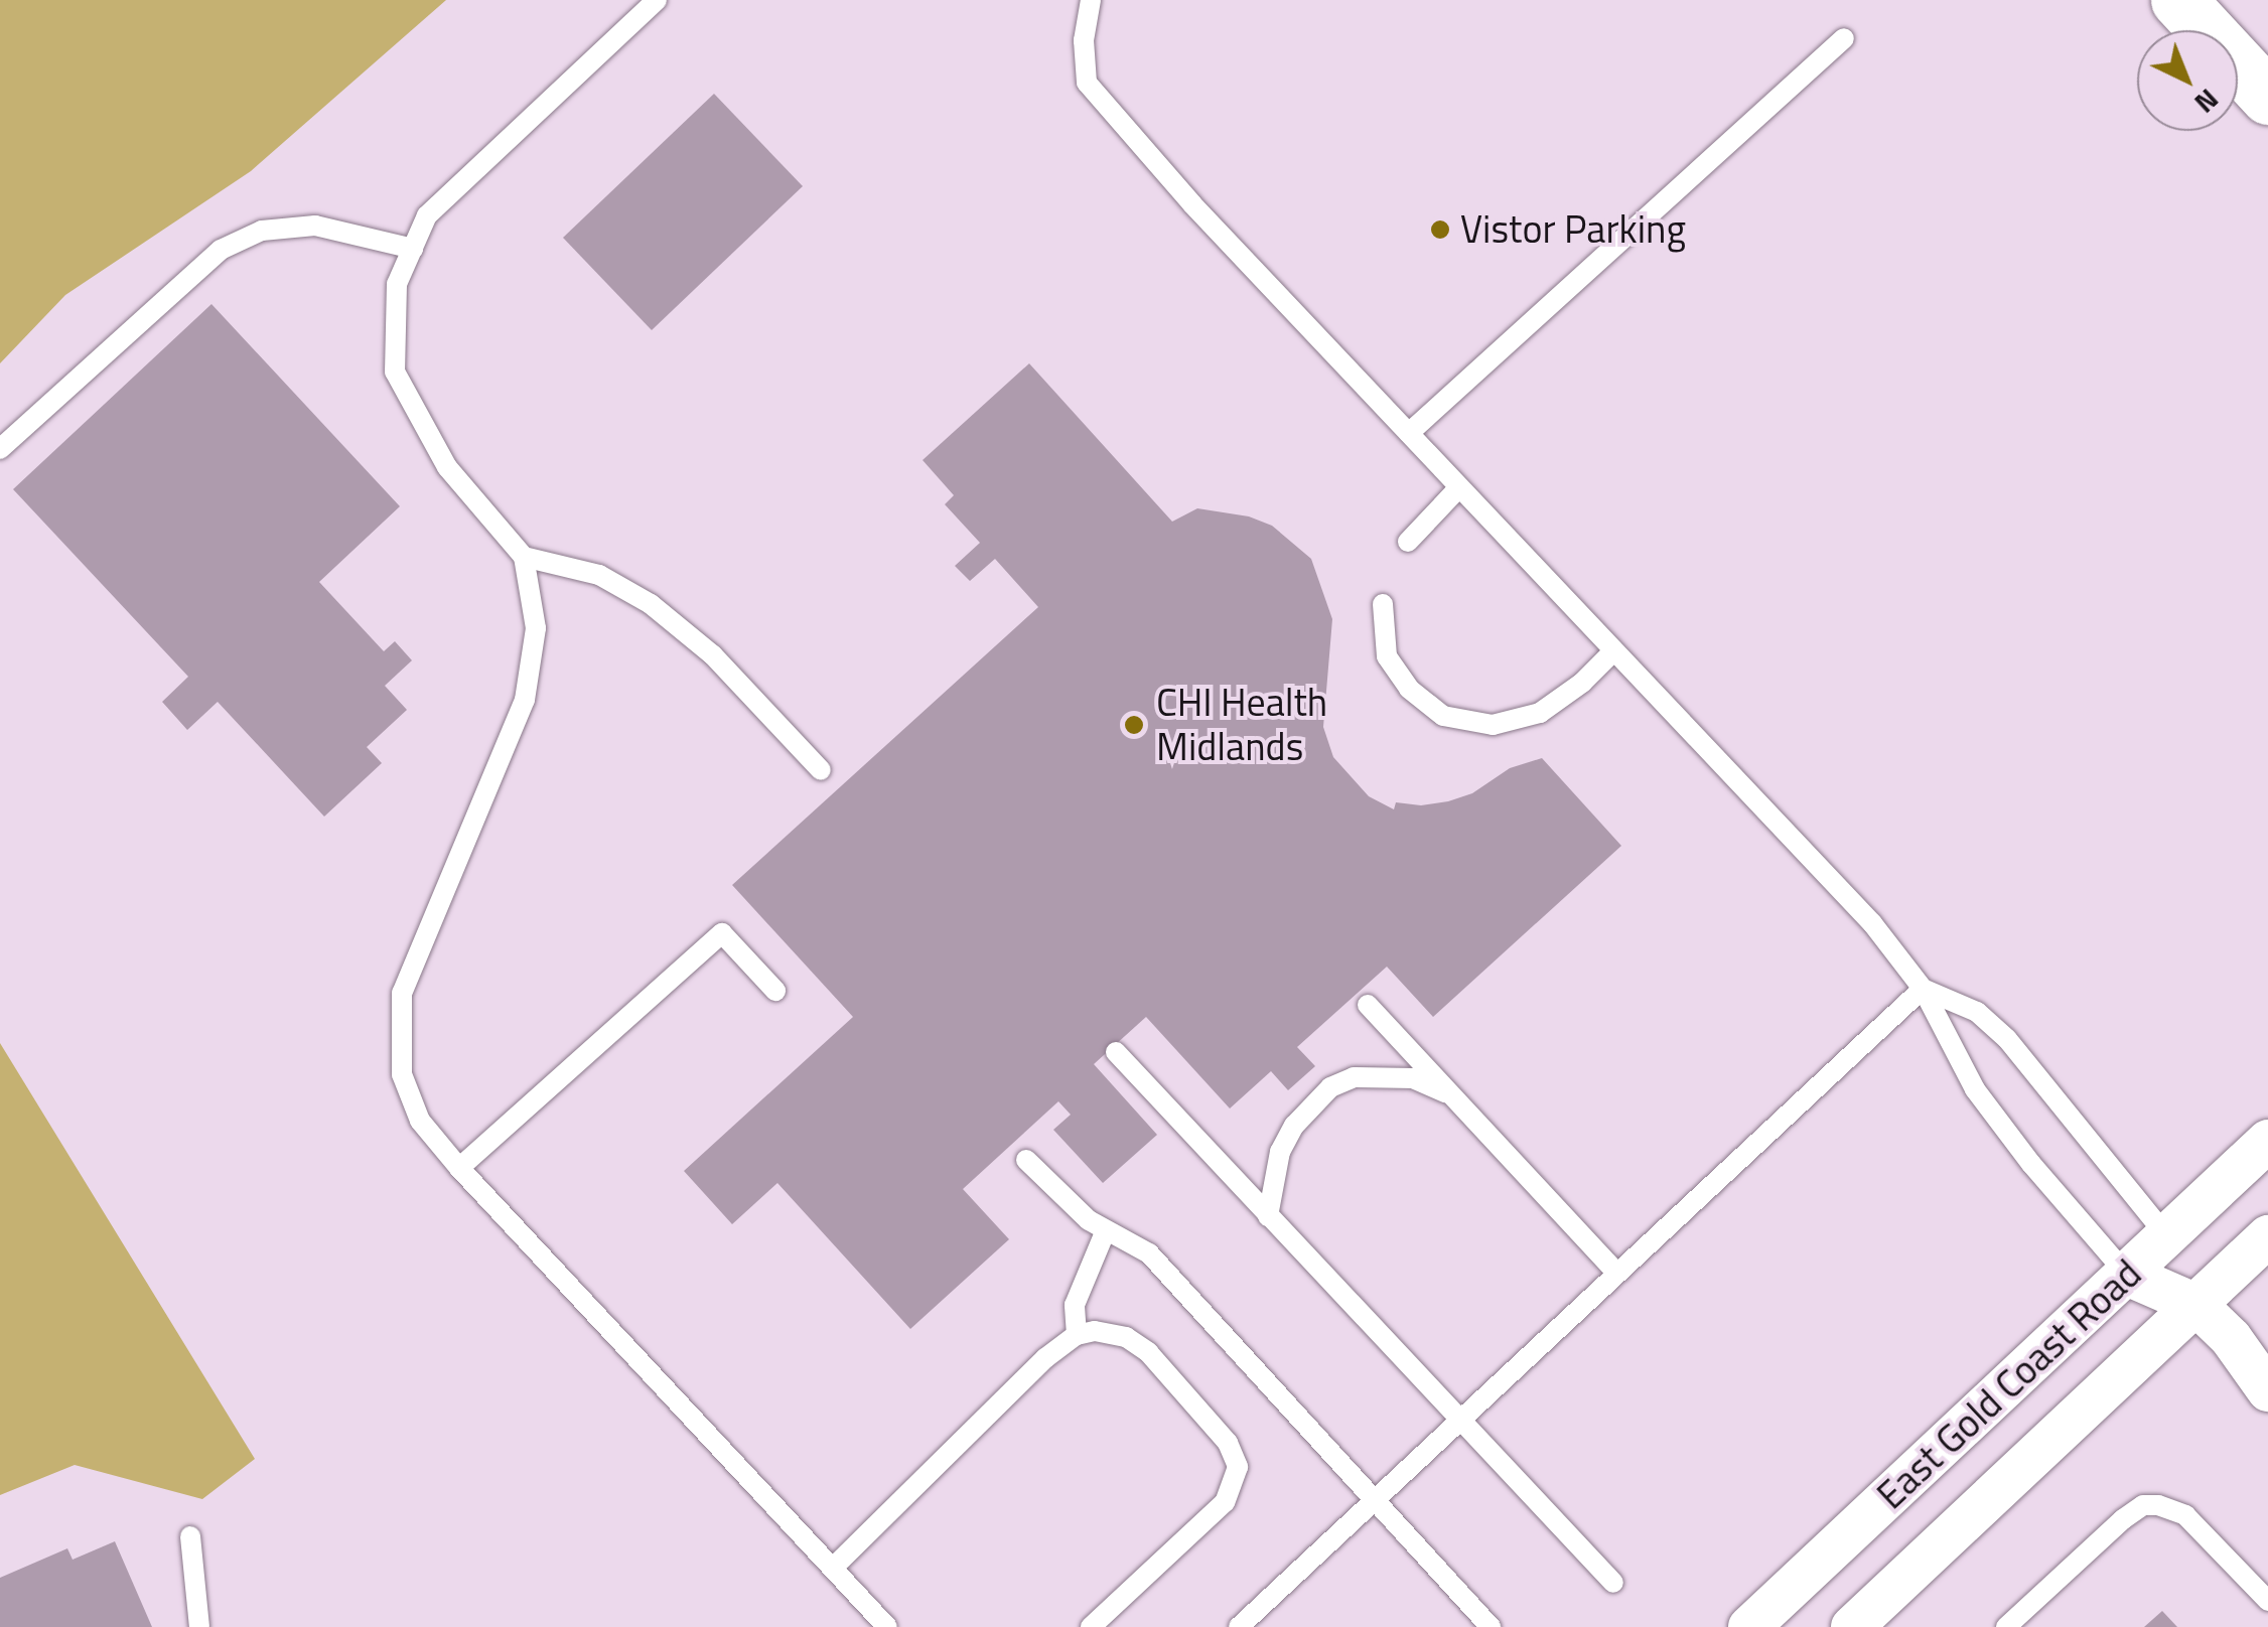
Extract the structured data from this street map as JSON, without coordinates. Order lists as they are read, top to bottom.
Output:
{
  "streets": {
    "street": ["East Gold Coast Road"]
  },
  "places": ["Vistor Parking", "CHI Health Midlands"],
  "north": "bottom right"
}
